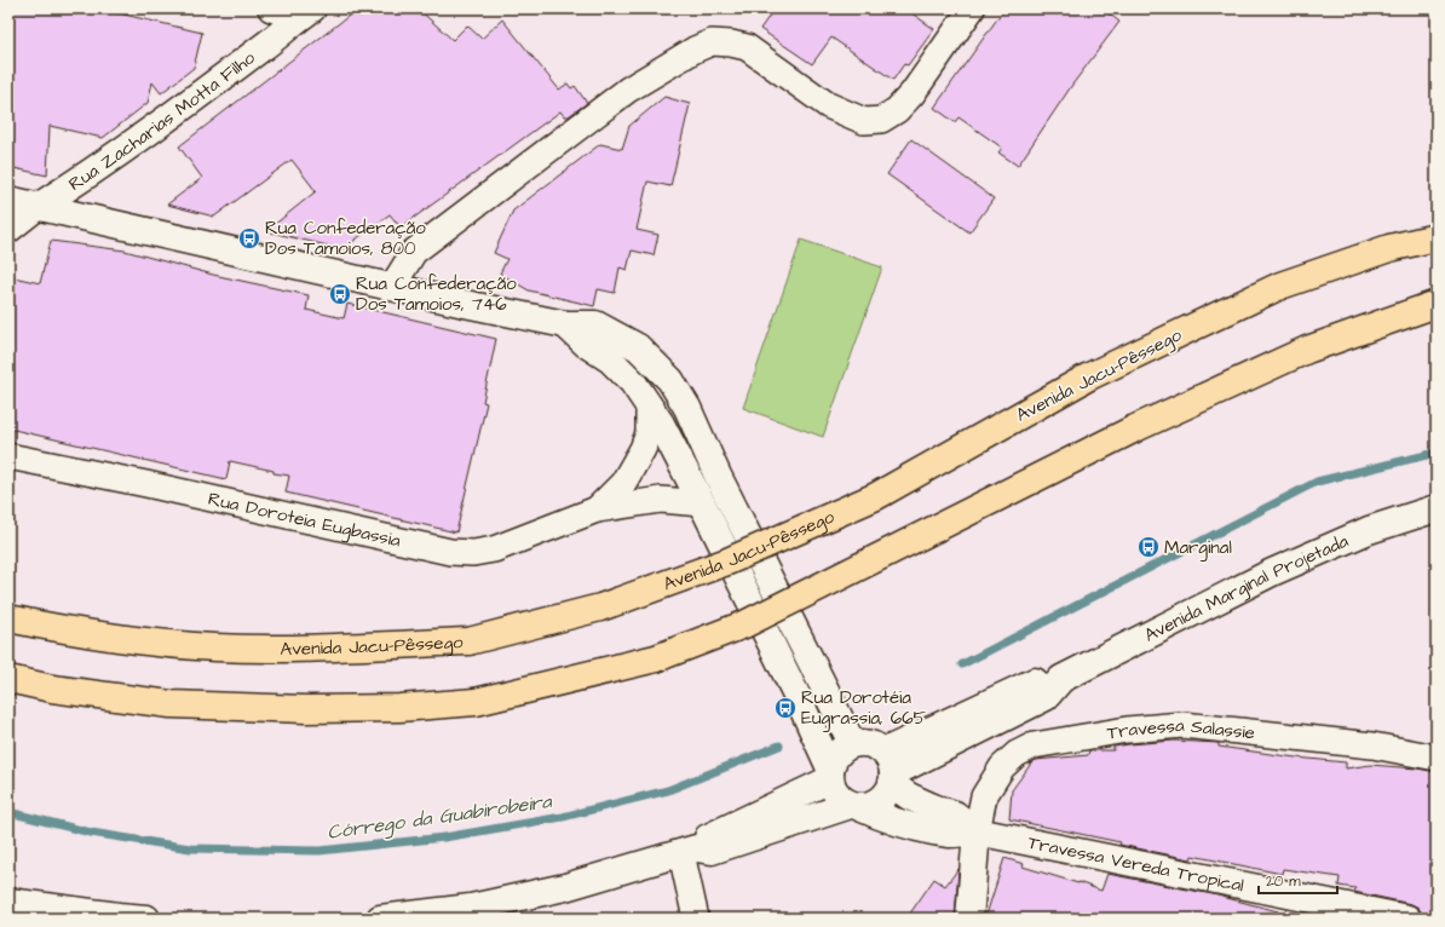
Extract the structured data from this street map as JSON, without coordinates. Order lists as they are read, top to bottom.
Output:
{
  "streets": {
    "highway": ["Avenida Jacu-Pêssego"],
    "main road": ["Rua Zacharias Motta Filho", "Avenida Marginal Projetada", "Travessa Vereda Tropical"],
    "street": ["Rua Doroteia Eugbassia", "Travessa Salassie"]
  },
  "crossings": [
    ["Avenida Marginal Projetada", "Travessa Vereda Tropical"],
    ["Travessa Salassie", "Travessa Vereda Tropical"]
  ],
  "water": ["Córrego da Guabirobeira"],
  "places": {
    "bus stop": [
      "Rua Confederação Dos Tamoios, 800",
      "Rua Confederação Dos Tamoios, 746",
      "Marginal",
      "Rua Dorotéia Eugrassia, 665"
    ]
  },
  "scale_bar": "20 m"
}
